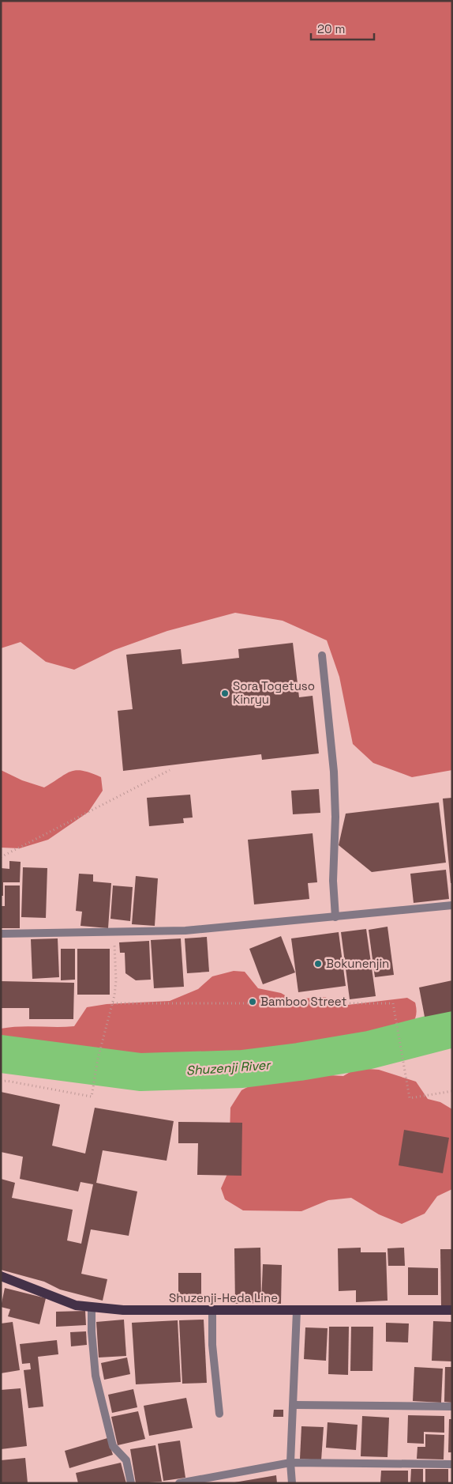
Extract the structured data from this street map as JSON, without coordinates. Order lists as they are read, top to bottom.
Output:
{
  "streets": {
    "main road": ["Shuzenji-Heda Line"]
  },
  "water": ["Shuzenji River"],
  "places": ["Sora Togetuso Kinryu", "Bokunenjin", "Bamboo Street"],
  "scale_bar": "20 m"
}
